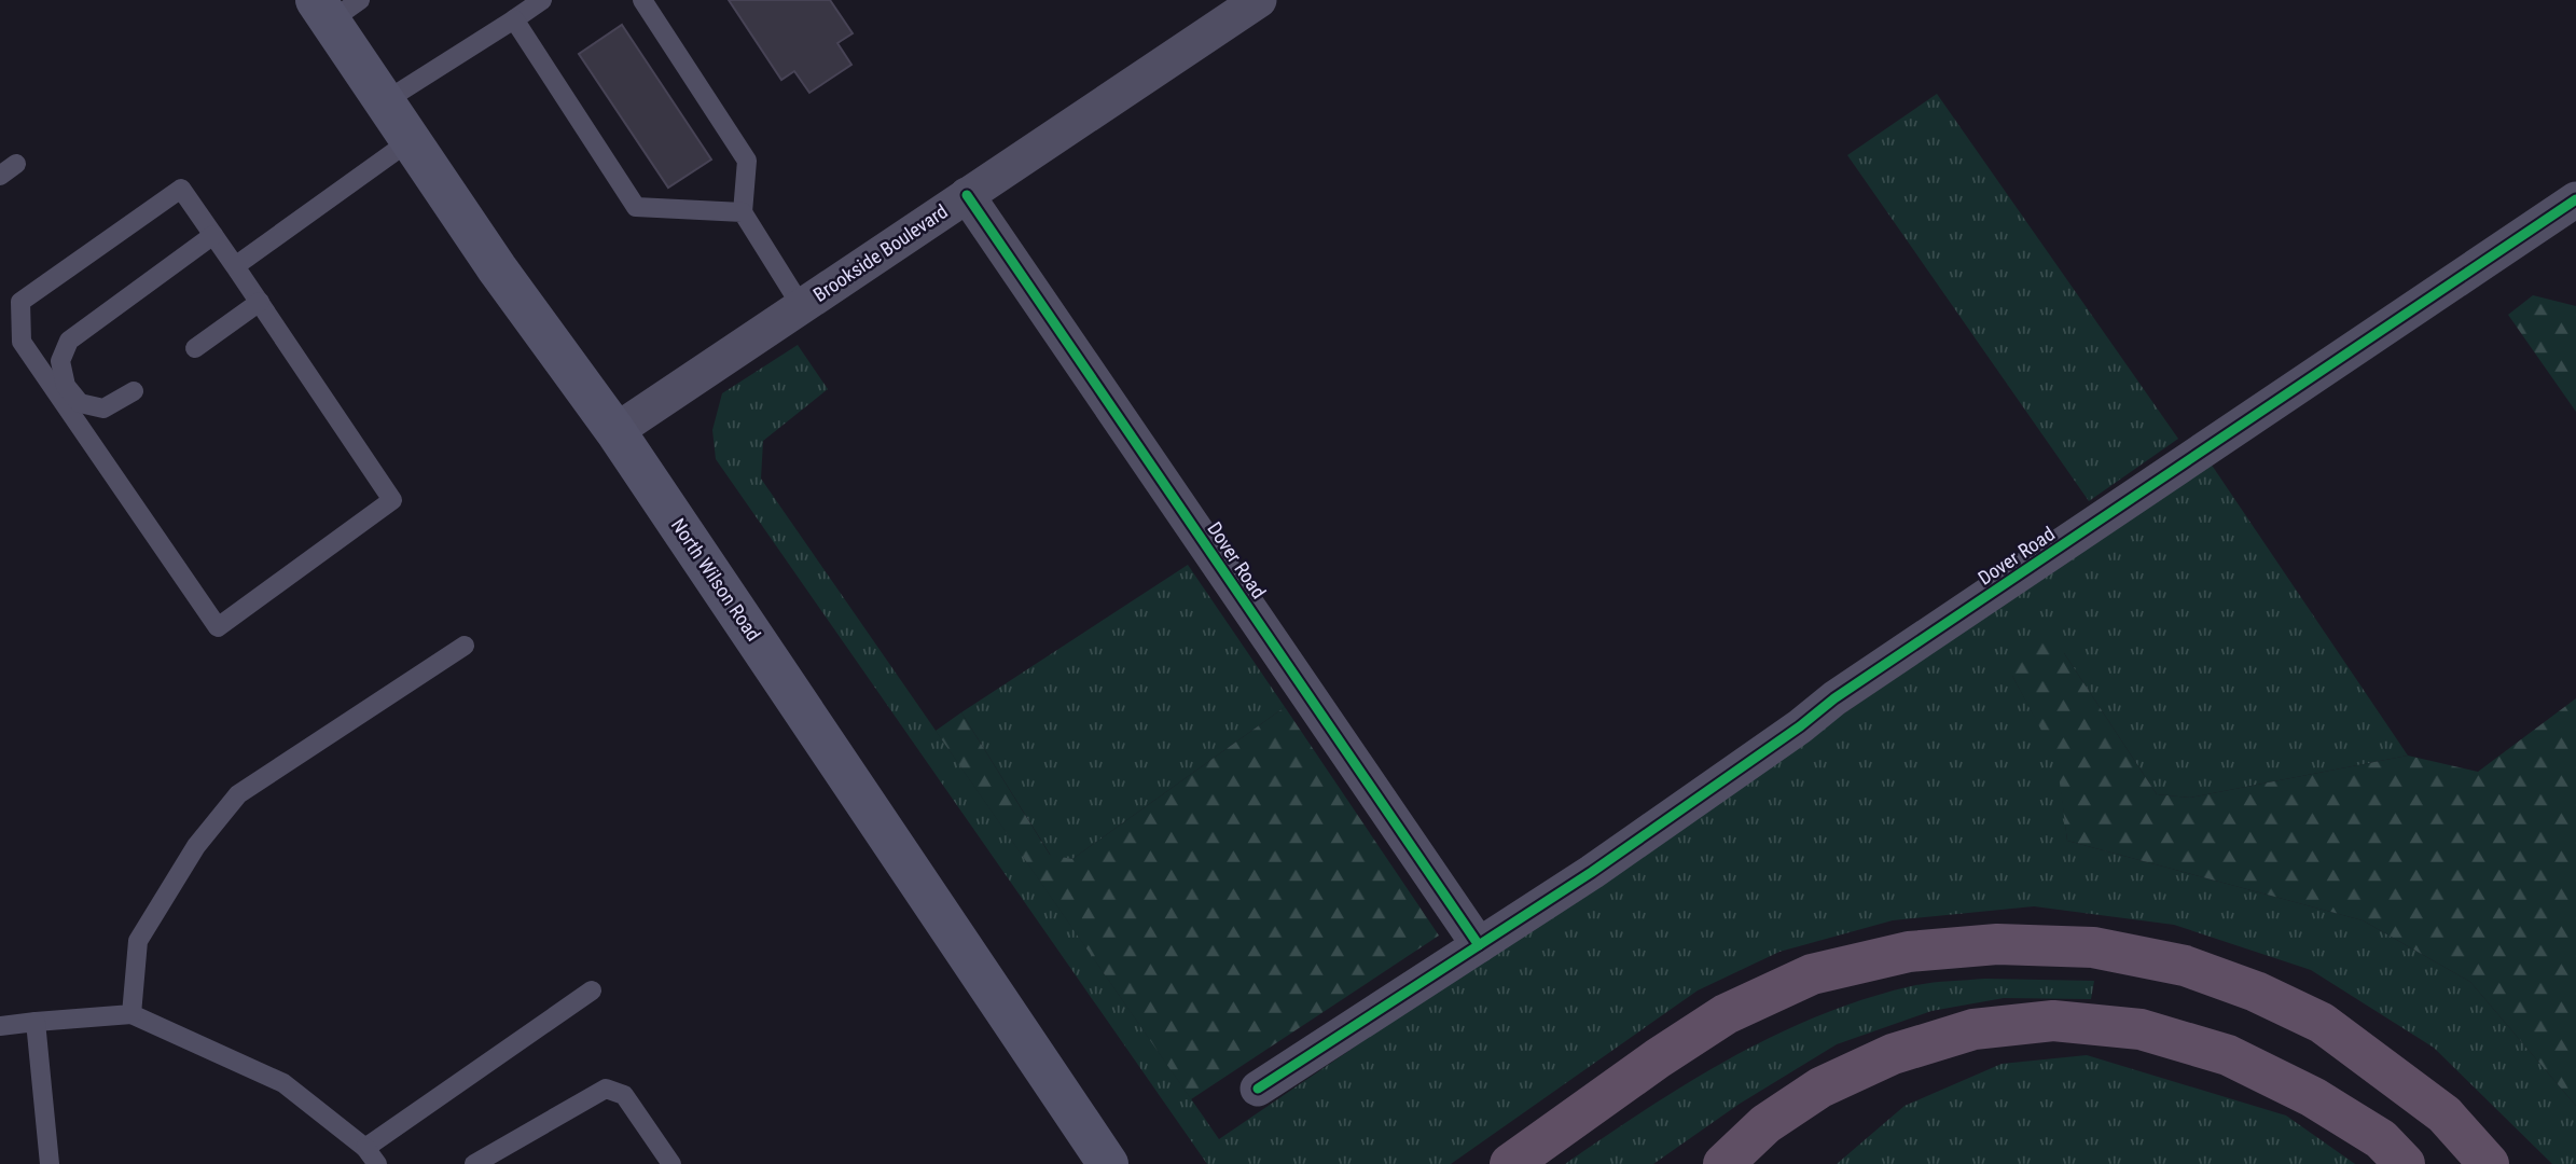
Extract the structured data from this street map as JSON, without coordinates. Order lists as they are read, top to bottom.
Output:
{
  "streets": {
    "main road": ["North Wilson Road"],
    "street": ["Brookside Boulevard", "Dover Road"]
  },
  "crossings": [
    ["Brookside Boulevard", "Dover Road"],
    ["Brookside Boulevard", "North Wilson Road"]
  ]
}
